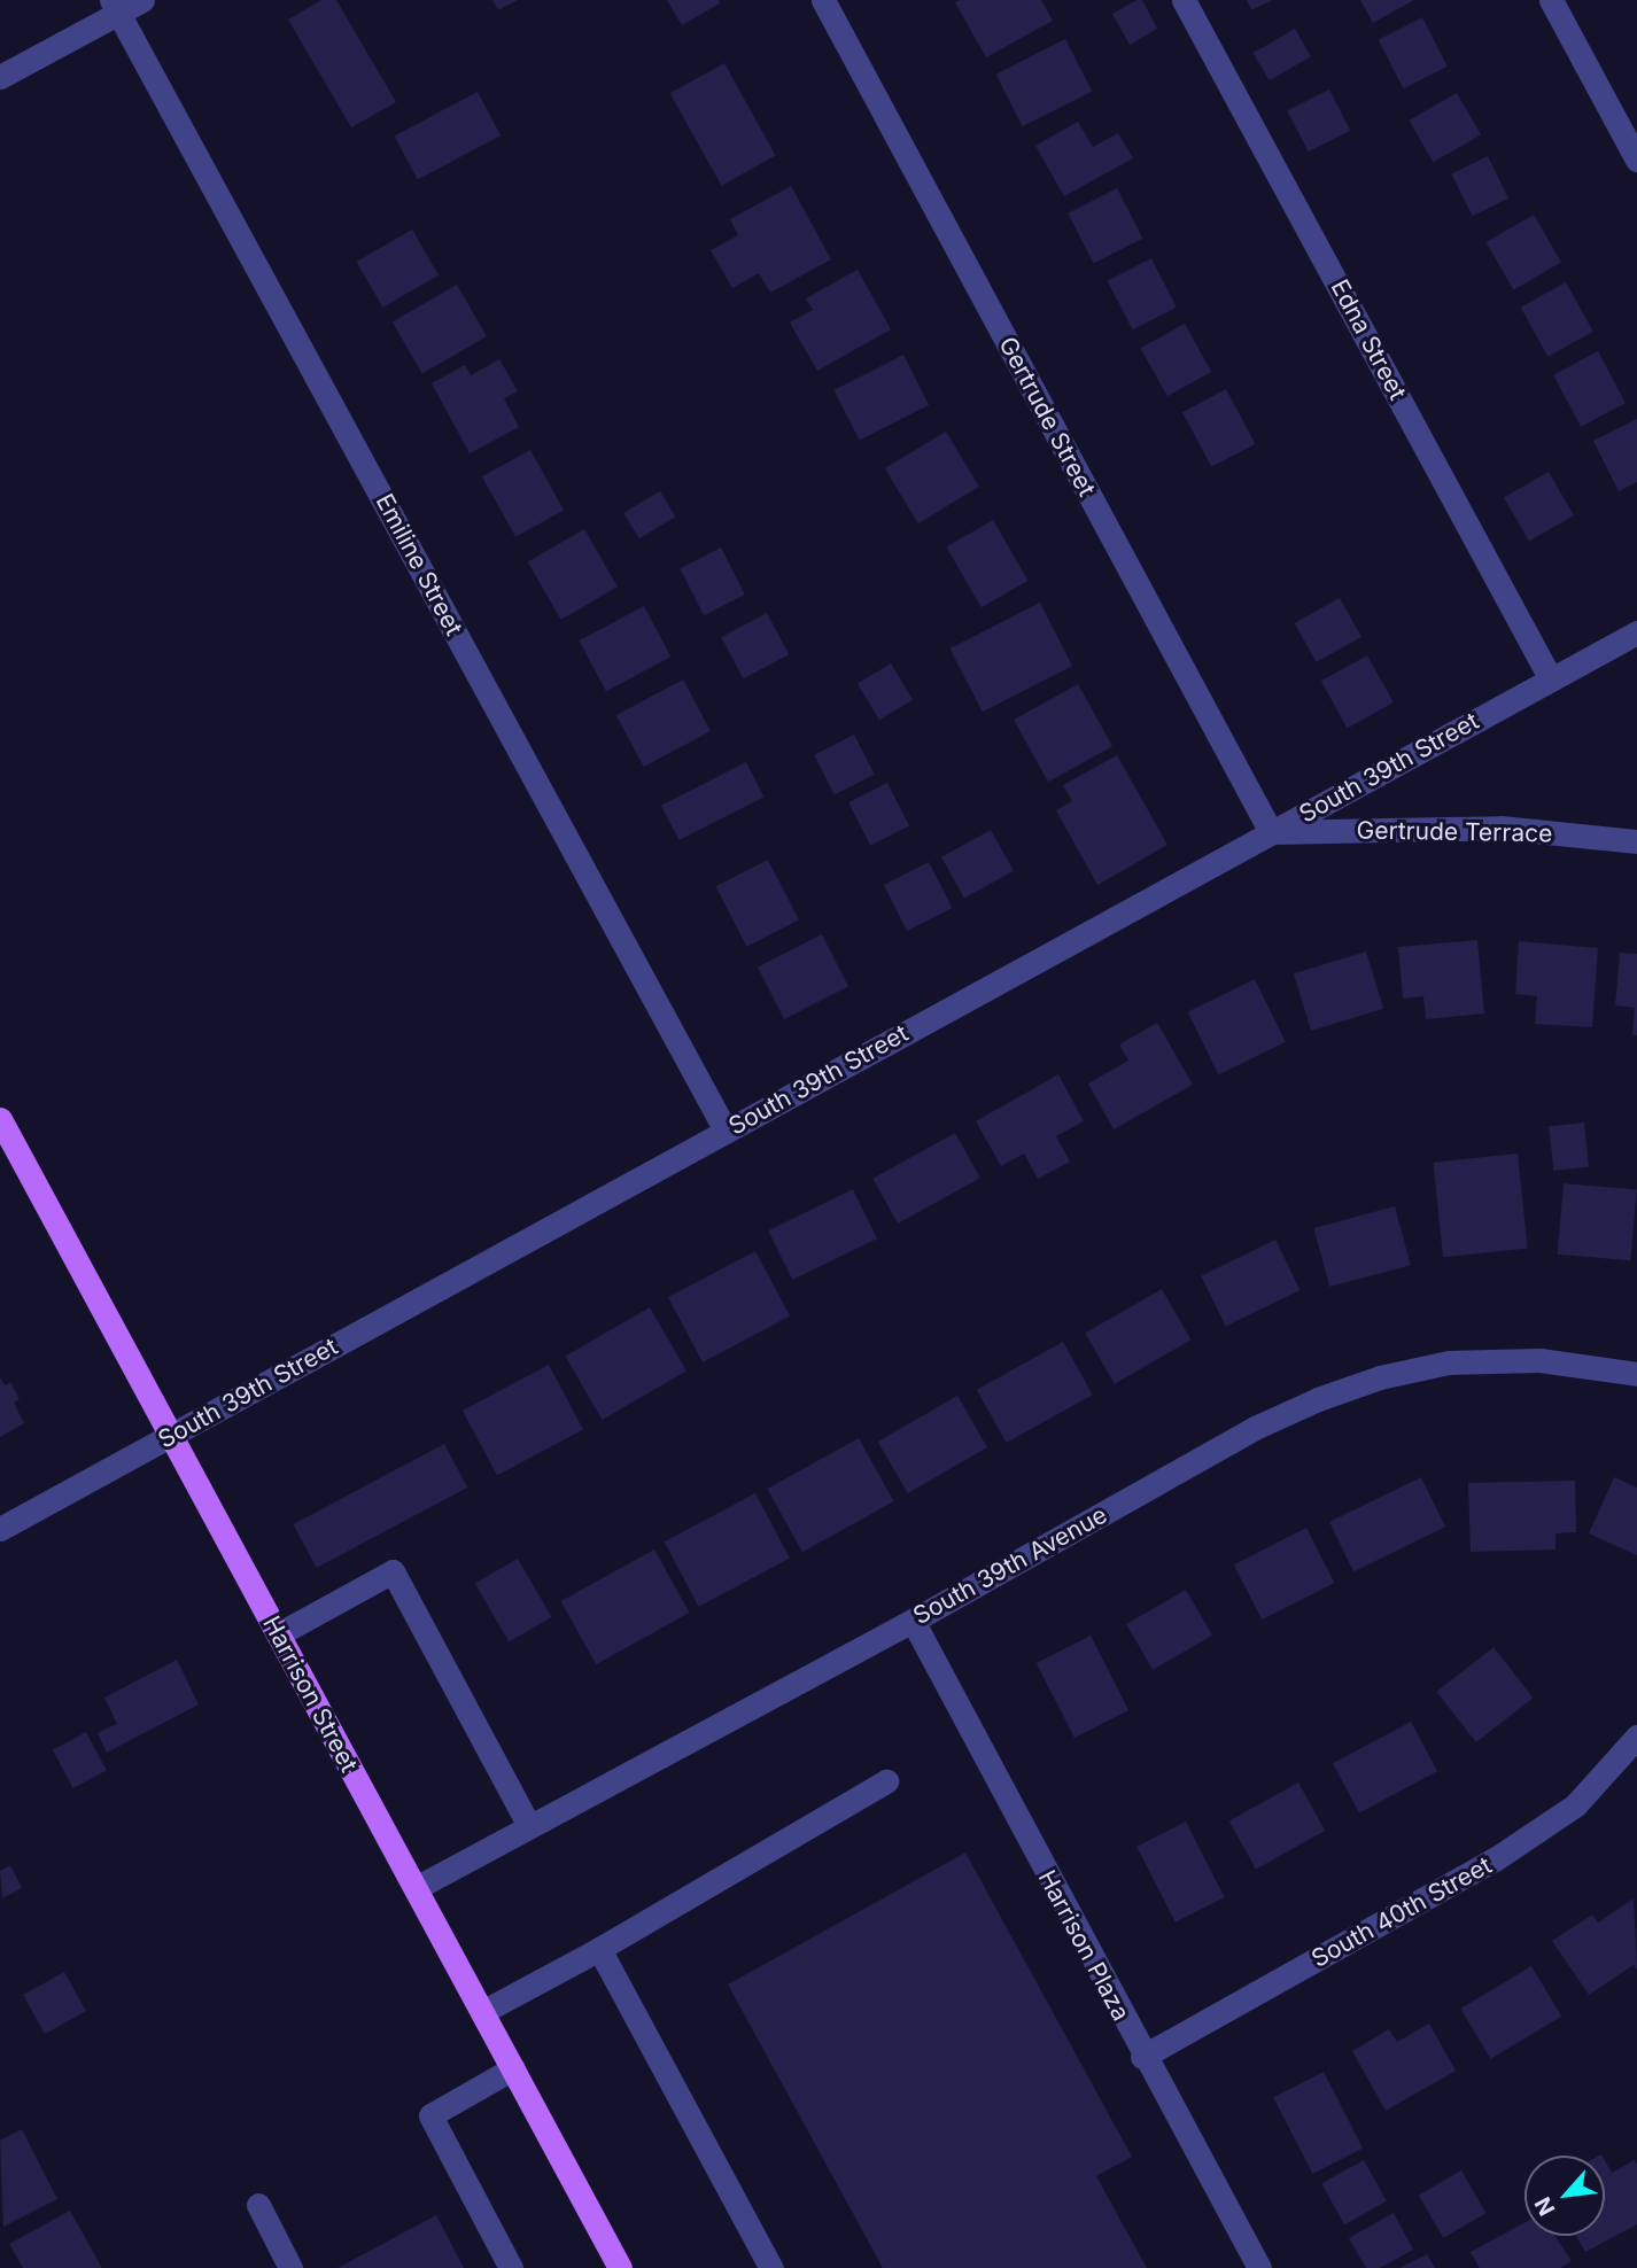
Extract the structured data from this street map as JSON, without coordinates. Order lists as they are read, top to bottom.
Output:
{
  "streets": {
    "main road": ["Harrison Street"],
    "street": [
      "Edna Street",
      "Gertrude Street",
      "Emiline Street",
      "South 39th Street",
      "Gertrude Terrace",
      "South 39th Avenue",
      "South 40th Street",
      "Harrison Plaza"
    ]
  },
  "crossings": [
    ["Edna Street", "South 39th Street"],
    ["Gertrude Street", "South 39th Street"],
    ["Gertrude Street", "Gertrude Terrace"],
    ["Emiline Street", "South 39th Street"],
    ["South 39th Street", "Gertrude Terrace"],
    ["South 39th Street", "Harrison Street"],
    ["South 39th Avenue", "Harrison Street"],
    ["South 39th Avenue", "Harrison Plaza"],
    ["South 40th Street", "Harrison Plaza"]
  ],
  "north": "bottom left"
}
